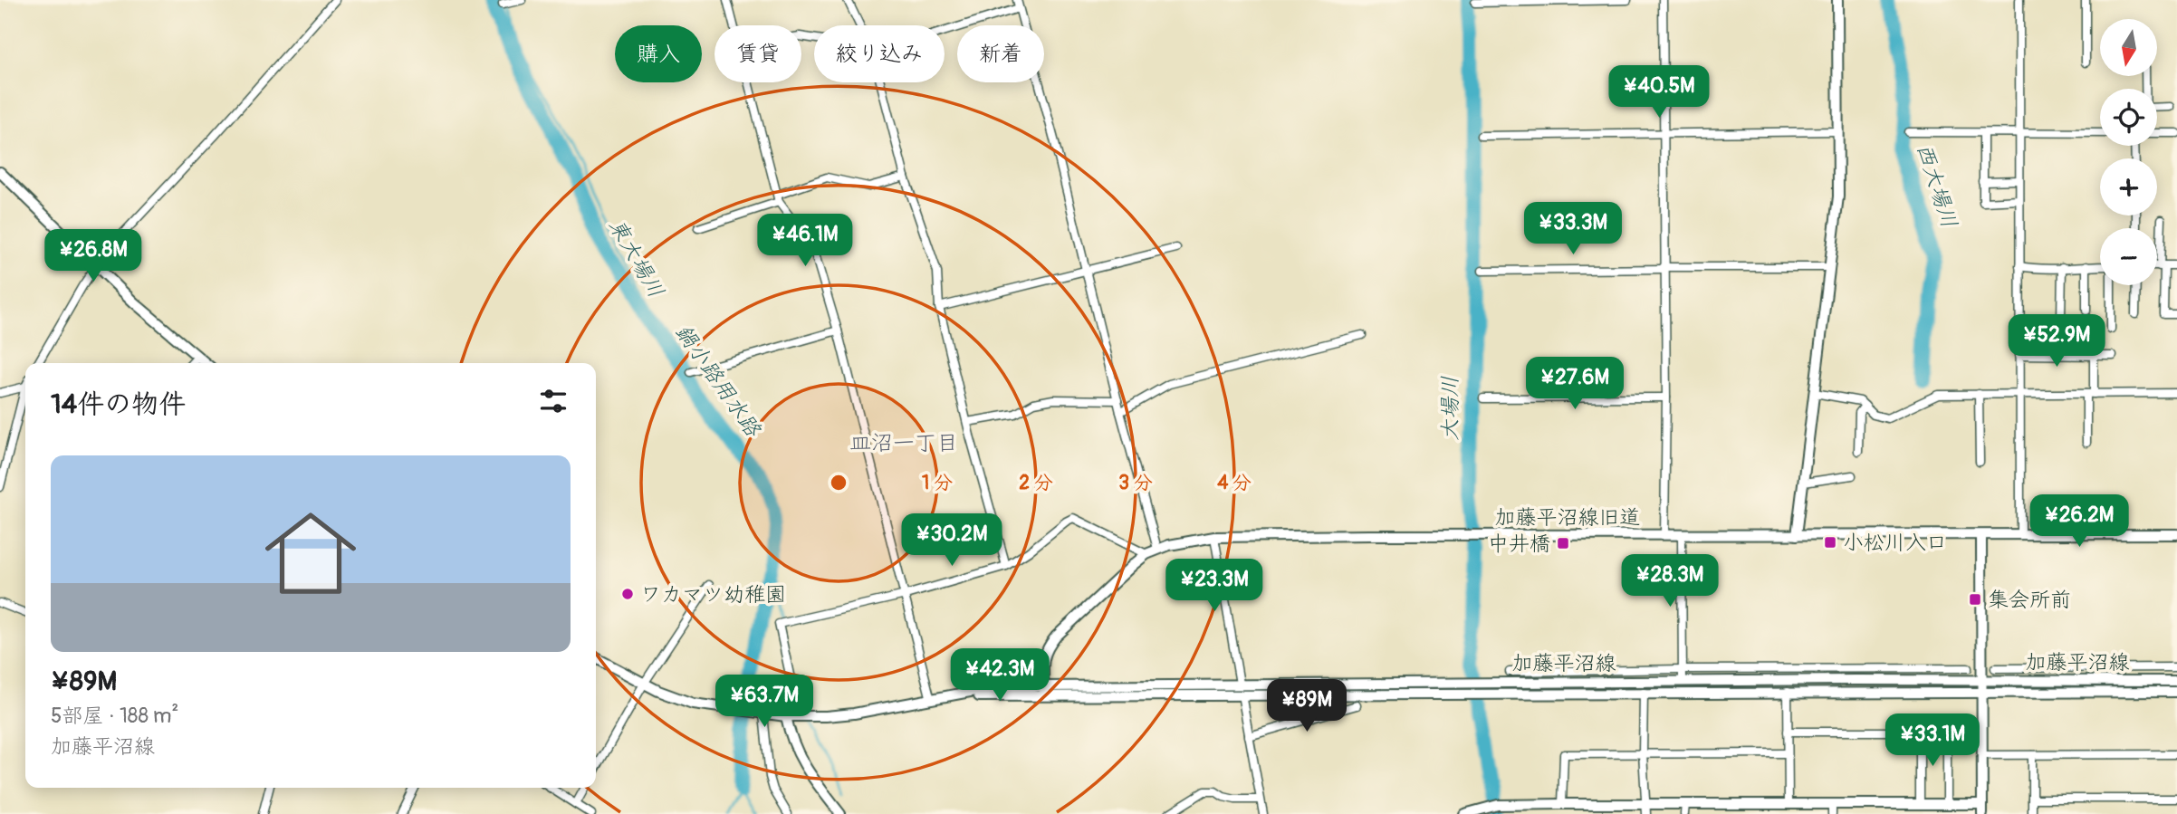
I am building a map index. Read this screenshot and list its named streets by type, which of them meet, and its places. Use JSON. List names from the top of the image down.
{
  "streets": {
    "main road": ["加藤平沼線旧道", "加藤平沼線"]
  },
  "districts": ["皿沼一丁目"],
  "water": [
    "西大場川",
    "東大場川",
    "鍋小路用水路",
    "大場川"
  ],
  "places": {
    "transit": ["小松川入口", "中井橋", "集会所前"],
    "other": ["ワカマツ幼稚園"]
  },
  "north": "bottom",
  "page": {
    "map_buttons": ["+", "−"],
    "chip": [
      "購入",
      "賃貸",
      "絞り込み",
      "新着"
    ],
    "price": [
      "¥40.5M",
      "¥33.3M",
      "¥46.1M",
      "¥26.8M",
      "¥52.9M",
      "¥27.6M",
      "¥26.2M",
      "¥30.2M",
      "¥28.3M",
      "¥23.3M",
      "¥42.3M",
      "¥63.7M",
      "¥89M",
      "¥33.1M"
    ],
    "heading": "14件の物件",
    "list": [
      {
        "name": "¥89M",
        "note": "5部屋 · 188 m² · 加藤平沼線"
      }
    ]
  },
  "rings": [
    "1 分",
    "2 分",
    "3 分",
    "4 分"
  ]
}
